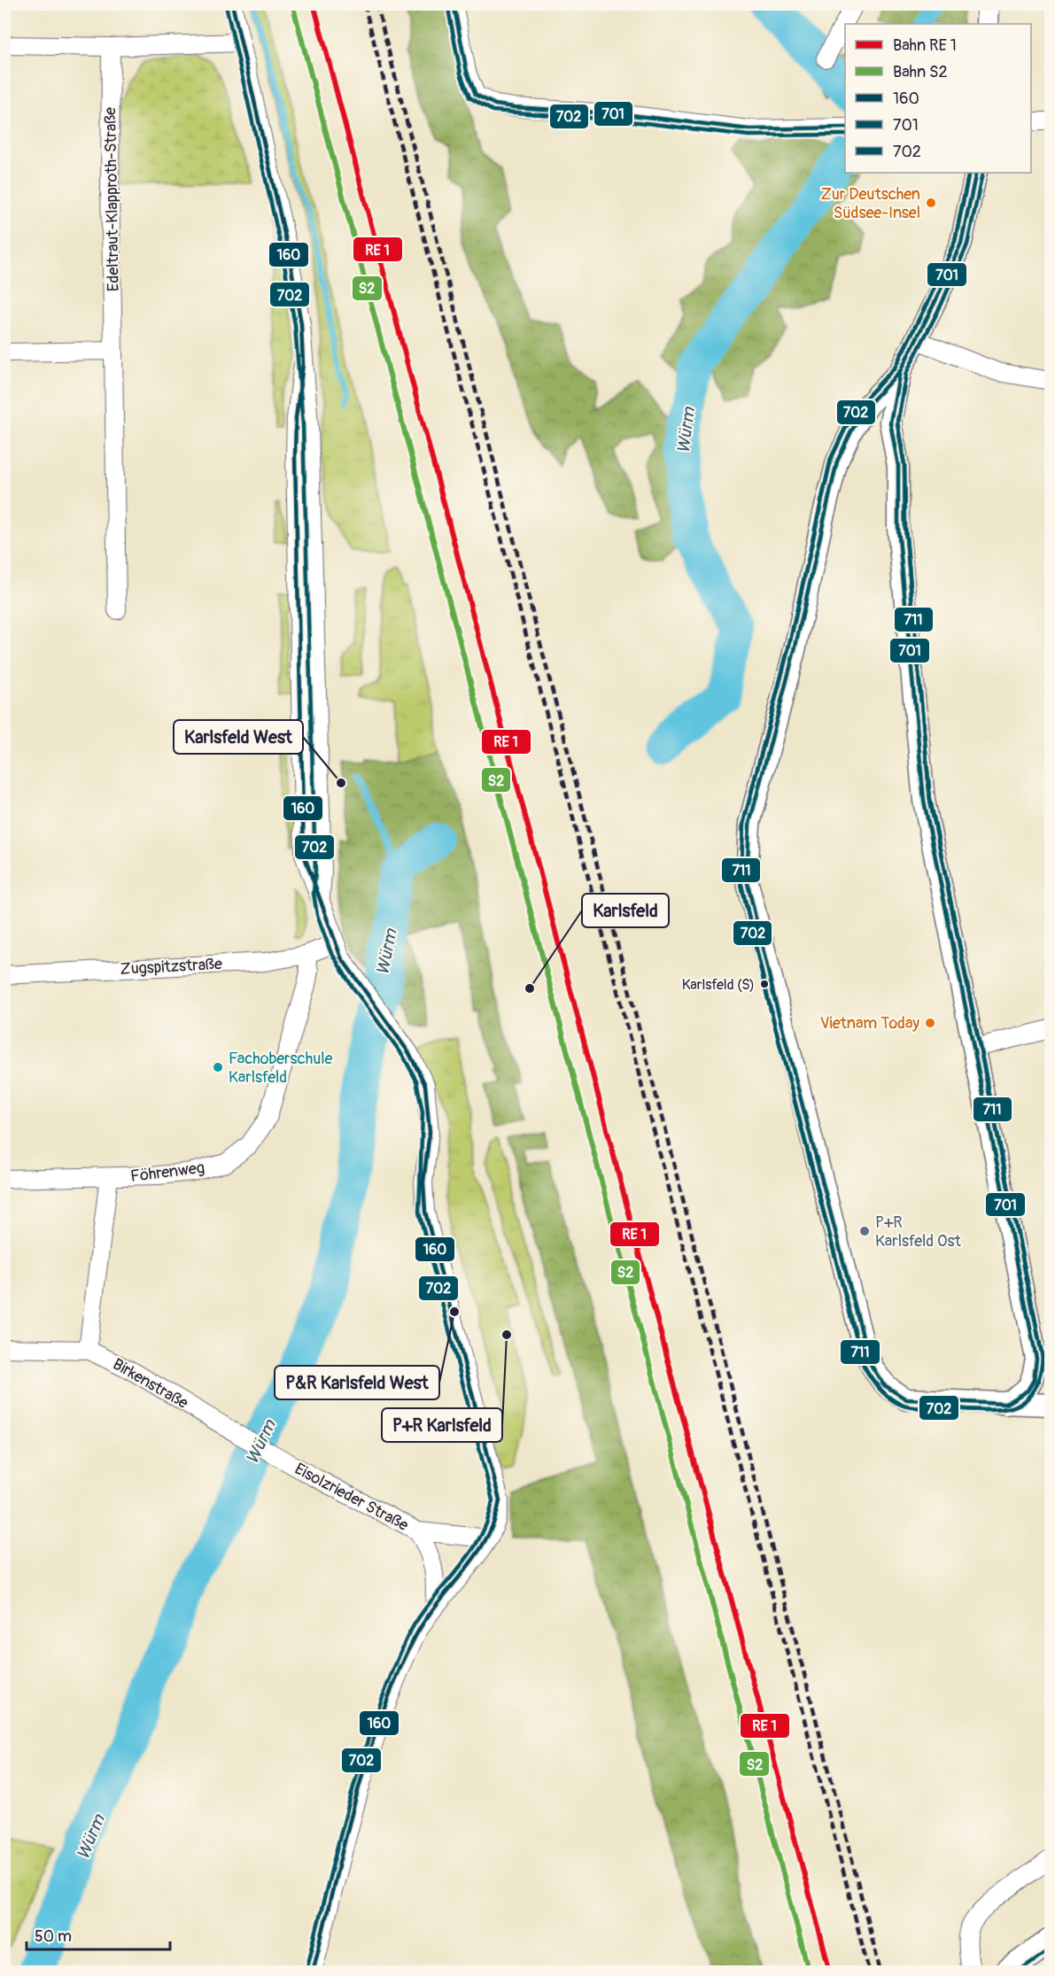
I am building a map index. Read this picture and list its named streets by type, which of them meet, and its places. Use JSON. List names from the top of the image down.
{
  "streets": {
    "street": [
      "Edeltraut-Klapproth-Straße",
      "Zugspitzstraße",
      "Föhrenweg",
      "Birkenstraße",
      "Eisolzrieder Straße"
    ]
  },
  "crossings": [
    ["Zugspitzstraße", "Föhrenweg"],
    ["Birkenstraße", "Eisolzrieder Straße"]
  ],
  "water": ["Würm"],
  "places": [
    "Zur Deutschen Südsee-Insel",
    "Karlsfeld West",
    "Karlsfeld (S)",
    "Karlsfeld",
    "Vietnam Today",
    "Fachoberschule Karlsfeld",
    "P+R Karlsfeld Ost",
    "P&R Karlsfeld West",
    "P+R Karlsfeld"
  ],
  "lines": [
    "rail line S2",
    "transit line 160",
    "transit line 701",
    "transit line 702",
    "transit line 711"
  ],
  "legend": [
    "Bahn RE 1",
    "Bahn S2",
    "160",
    "701",
    "702"
  ],
  "scale_bar": "50 m"
}
